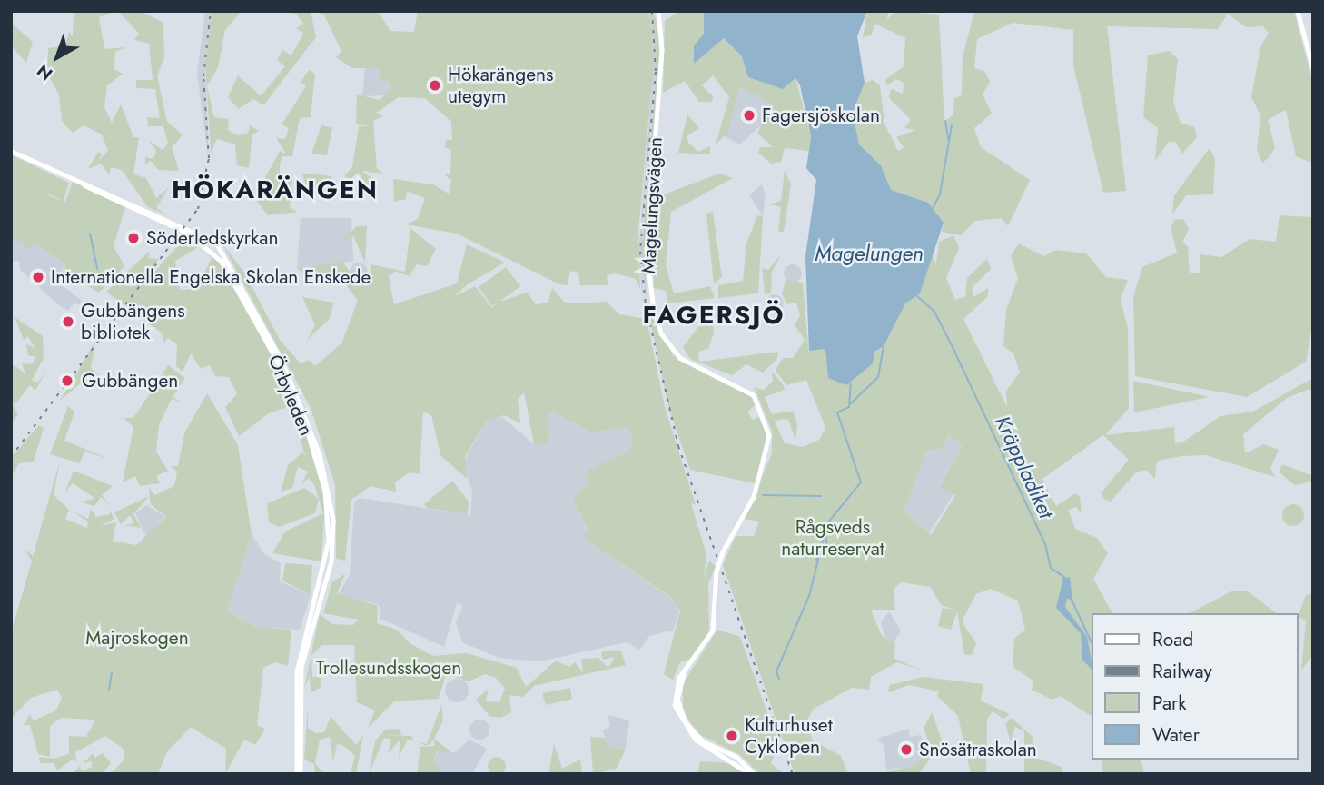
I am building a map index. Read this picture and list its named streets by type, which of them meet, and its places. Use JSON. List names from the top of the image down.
{
  "streets": {
    "main road": ["Magelungsvägen", "Örbyleden"]
  },
  "districts": ["HÖKARÄNGEN", "FAGERSJÖ"],
  "water": ["Magelungen", "Kräppladiket"],
  "parks": ["Rågsveds naturreservat", "Majroskogen", "Trollesundsskogen"],
  "places": [
    "Hökarängens utegym",
    "Fagersjöskolan",
    "Söderledskyrkan",
    "Internationella Engelska Skolan Enskede",
    "Gubbängens bibliotek",
    "Gubbängen",
    "Kulturhuset Cyklopen",
    "Snösätraskolan"
  ],
  "legend": [
    "Road",
    "Railway",
    "Park",
    "Water"
  ],
  "north": "bottom left"
}
